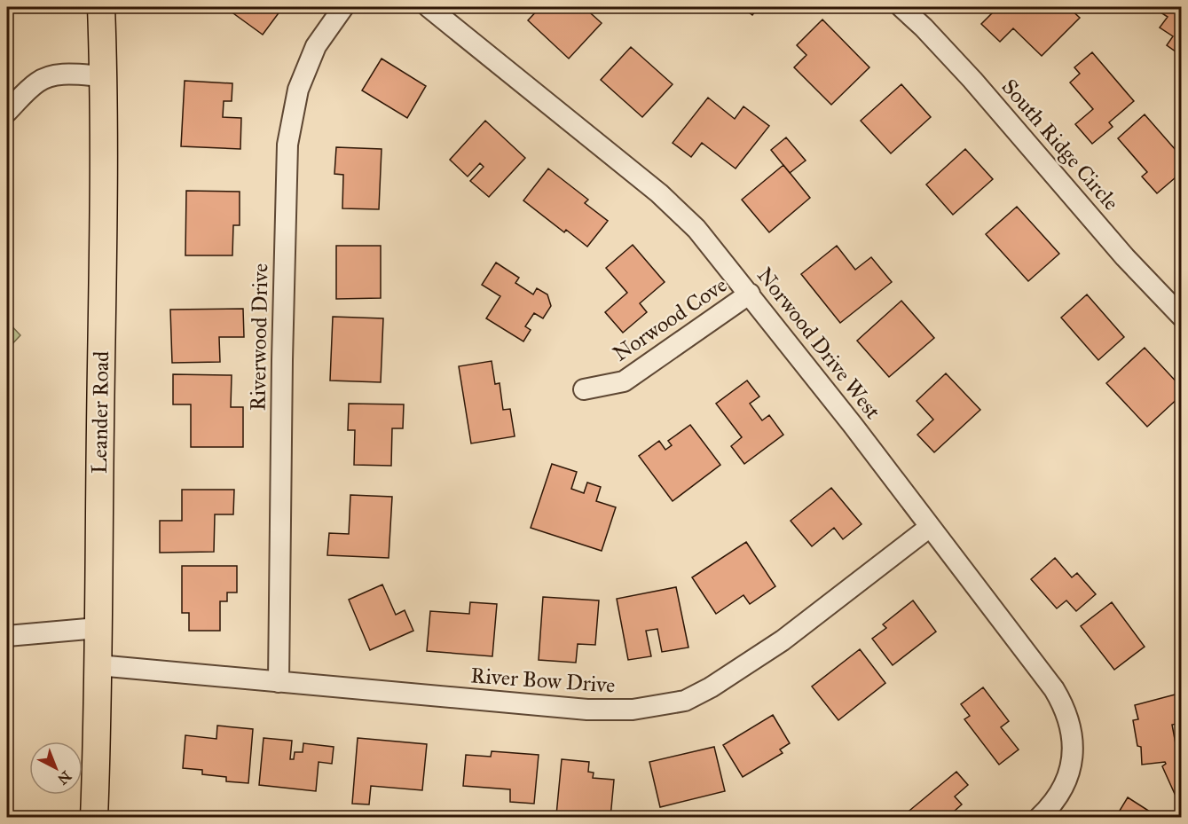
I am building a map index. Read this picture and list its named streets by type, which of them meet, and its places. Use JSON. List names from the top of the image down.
{
  "streets": {
    "main road": ["Leander Road"],
    "street": [
      "South Ridge Circle",
      "Norwood Cove",
      "Riverwood Drive",
      "Norwood Drive West",
      "River Bow Drive"
    ]
  },
  "crossings": [
    ["Norwood Cove", "Norwood Drive West"],
    ["Riverwood Drive", "River Bow Drive"],
    ["Norwood Drive West", "River Bow Drive"],
    ["Leander Road", "River Bow Drive"]
  ],
  "north": "bottom right"
}
